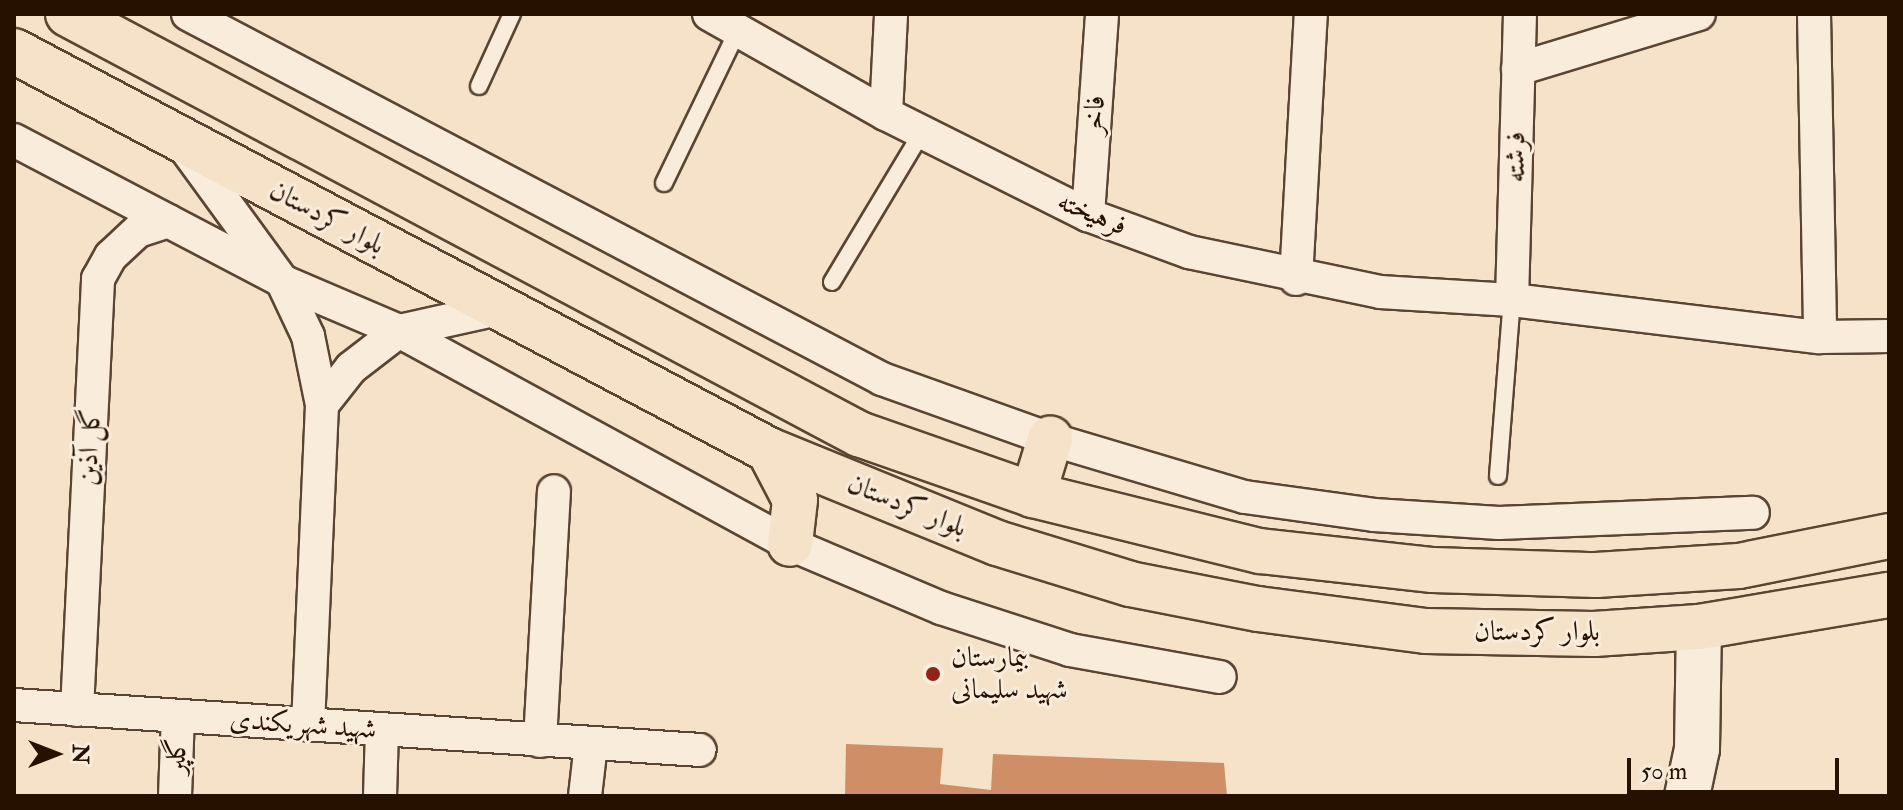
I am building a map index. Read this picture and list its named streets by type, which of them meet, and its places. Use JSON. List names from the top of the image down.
{
  "streets": {
    "main road": ["بلوار کردستان"],
    "street": [
      "فاخر",
      "فرشته",
      "فرهیخته",
      "گل آذین",
      "شهید شهریکندی",
      "گلپر"
    ]
  },
  "crossings": [
    ["فاخر", "فرهیخته"],
    ["فرشته", "فرهیخته"],
    ["گل آذین", "شهید شهریکندی"],
    ["شهید شهریکندی", "گلپر"]
  ],
  "places": ["بیمارستان شهید سلیمانی"],
  "scale_bar": "50 m",
  "north": "right"
}
